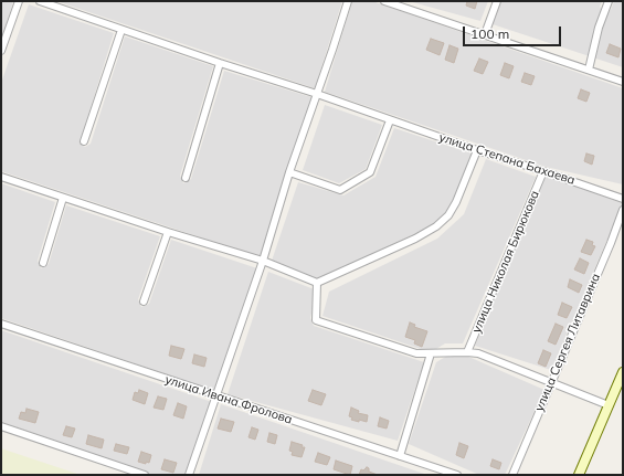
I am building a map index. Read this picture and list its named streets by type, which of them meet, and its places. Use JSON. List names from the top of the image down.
{
  "streets": {
    "street": [
      "улица Степана Бахаева",
      "улица Николая Бирюкова",
      "улица Сергея Литаврина",
      "улица Ивана Фролова"
    ]
  },
  "crossings": [
    ["улица Степана Бахаева", "улица Николая Бирюкова"]
  ],
  "scale_bar": "100 m"
}
